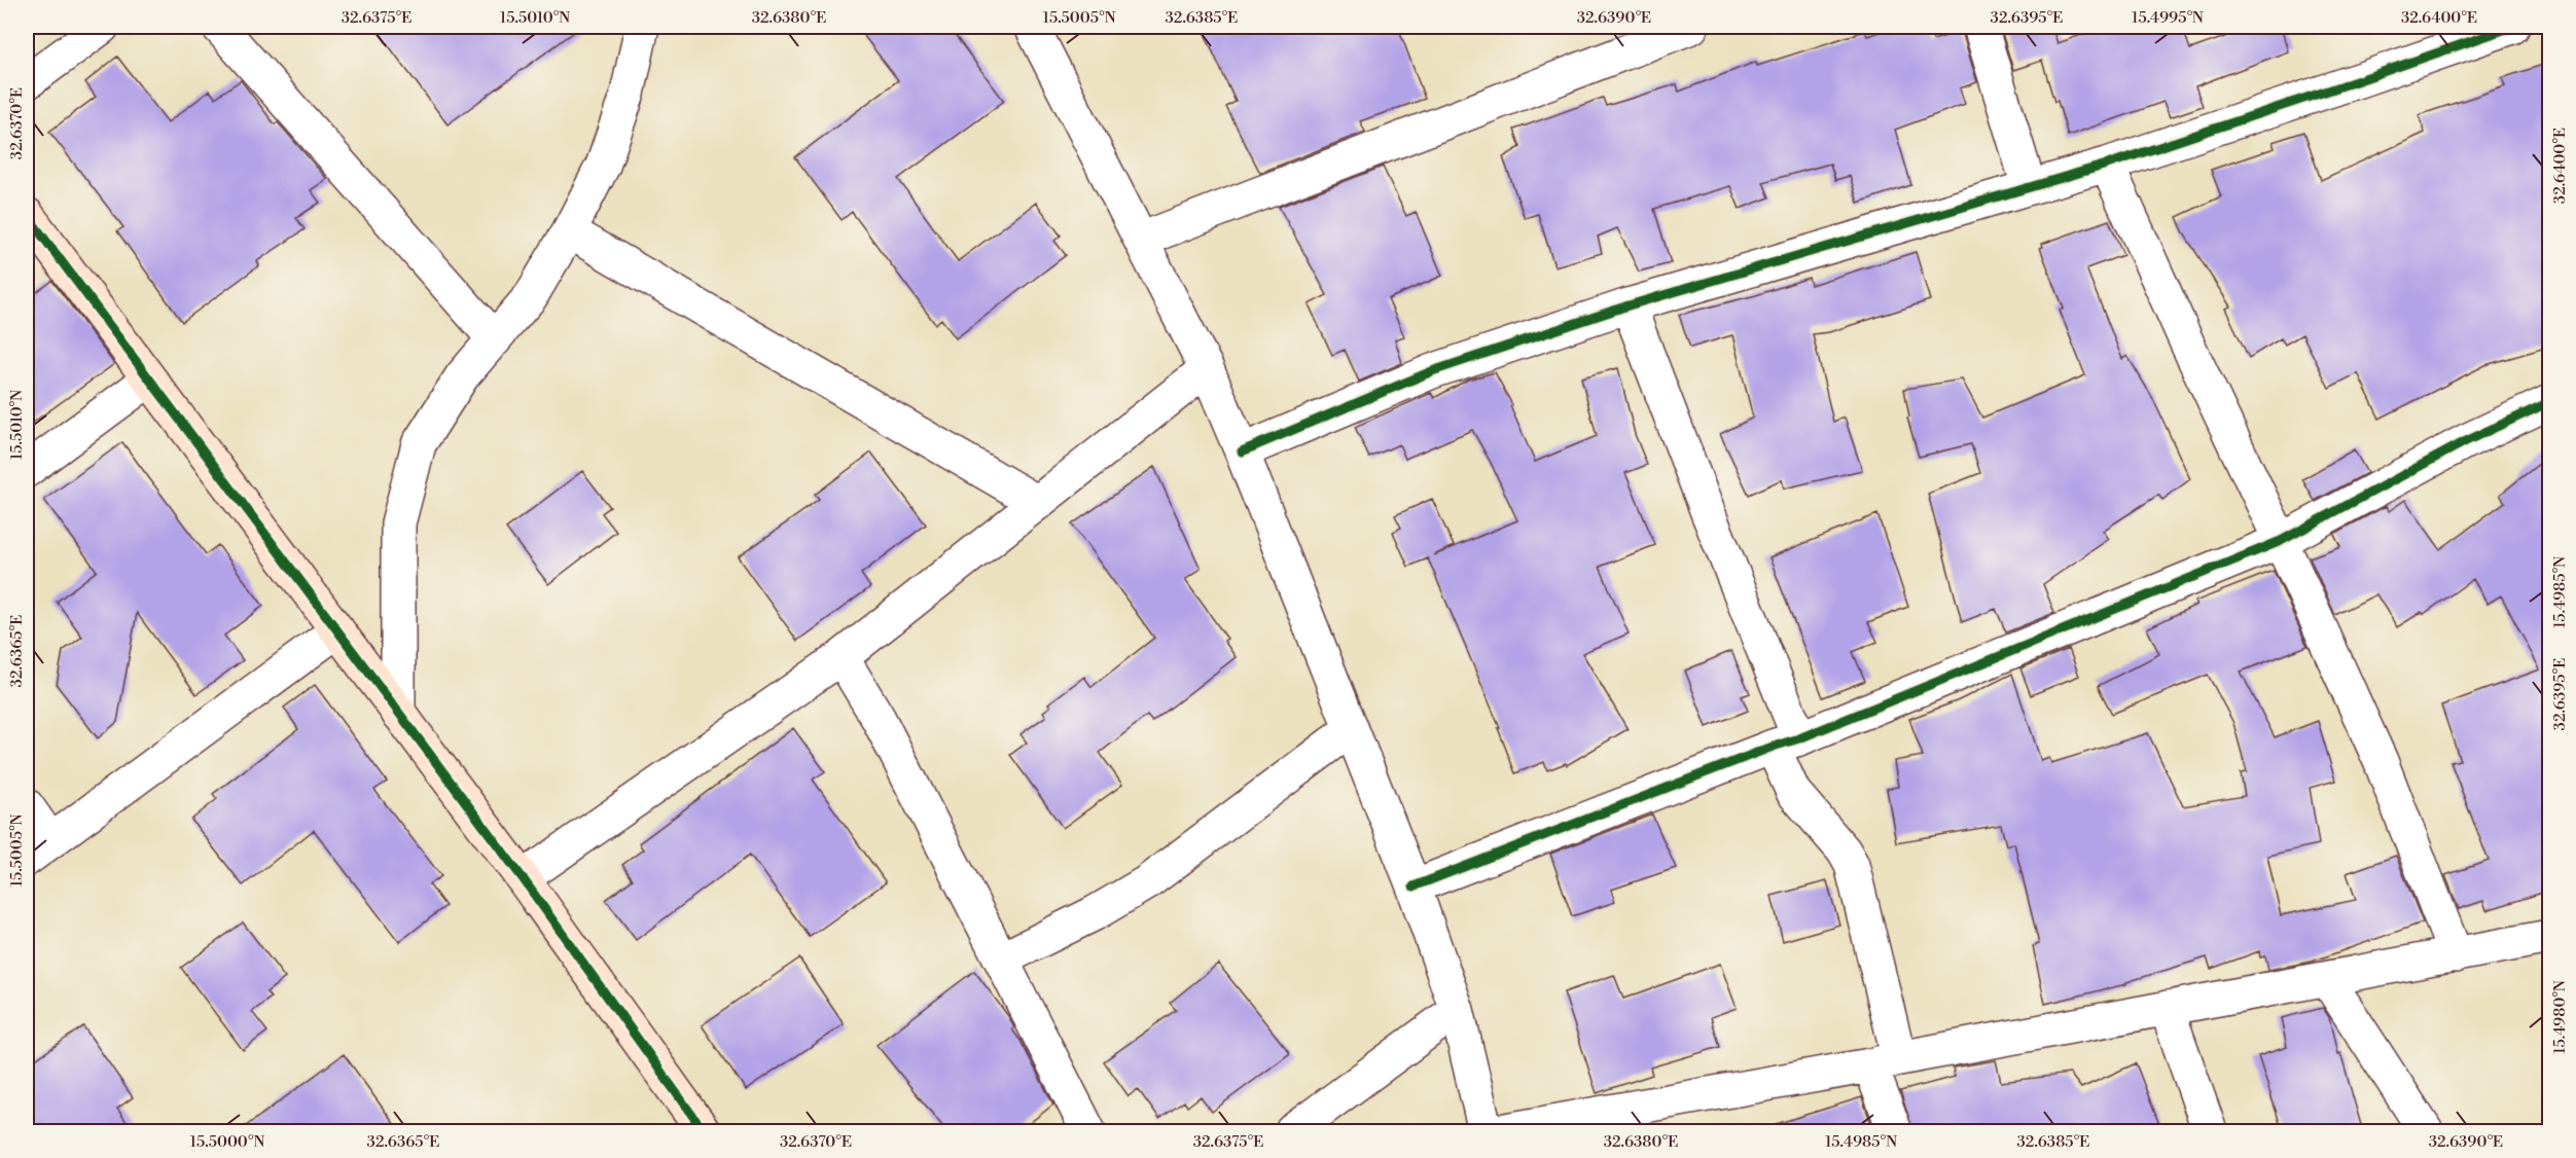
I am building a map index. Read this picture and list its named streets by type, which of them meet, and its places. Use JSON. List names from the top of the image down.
{
  "coordinates": [
    "32.6375°E",
    "15.5010°N",
    "32.6380°E",
    "15.5005°N",
    "32.6385°E",
    "32.6390°E",
    "32.6395°E",
    "15.4995°N",
    "32.6400°E",
    "32.6370°E",
    "15.4985°N",
    "32.6365°E",
    "15.4980°N",
    "15.5000°N"
  ]
}
